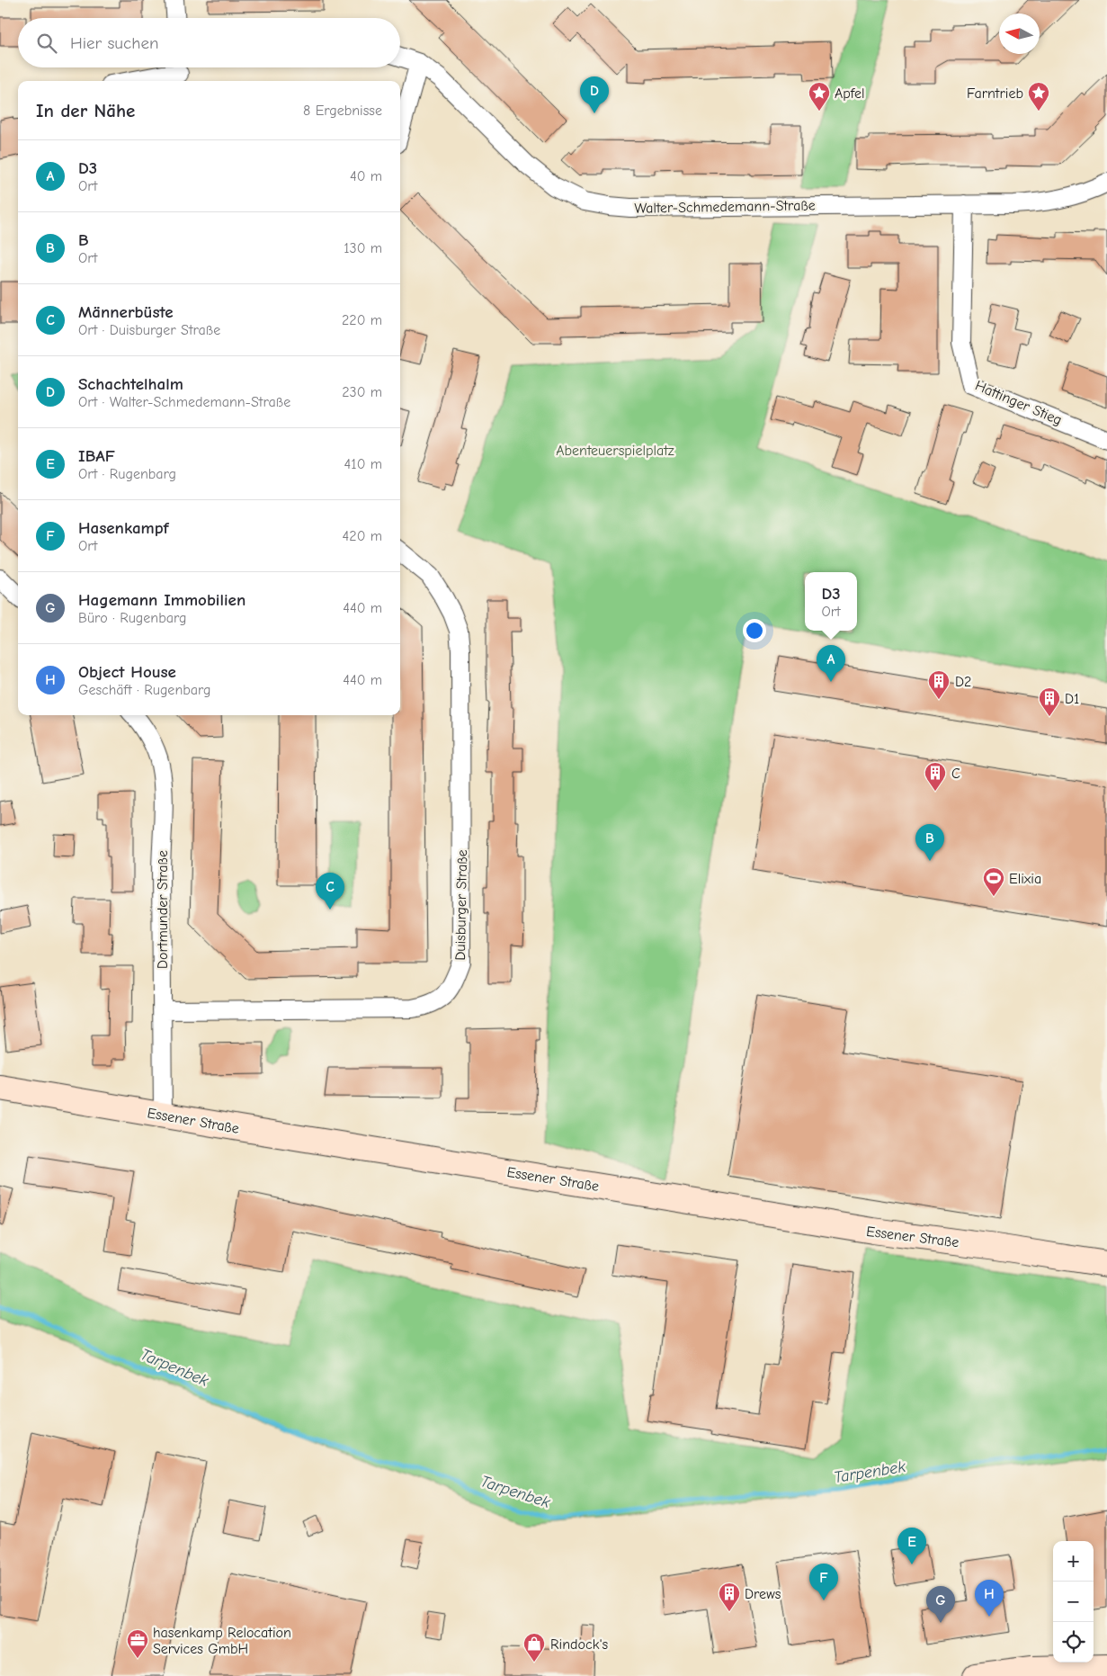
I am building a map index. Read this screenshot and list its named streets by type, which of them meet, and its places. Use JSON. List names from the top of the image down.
{
  "streets": {
    "street": [
      "Walter-Schmedemann-Straße",
      "Hattinger Stieg",
      "Duisburger Straße",
      "Dortmunder Straße",
      "Essener Straße"
    ]
  },
  "crossings": [
    ["Walter-Schmedemann-Straße", "Hattinger Stieg"],
    ["Duisburger Straße", "Dortmunder Straße"],
    ["Dortmunder Straße", "Essener Straße"]
  ],
  "water": ["Tarpenbek"],
  "parks": ["Abenteuerspielplatz"],
  "places": {
    "place": ["Apfel", "Farntrieb"],
    "building": [
      "D2",
      "D1",
      "C",
      "Drews"
    ],
    "sports": ["Elixia"],
    "office": ["hasenkamp Relocation Services GmbH"],
    "shop": ["Rindock's"]
  },
  "north": "left",
  "page": {
    "search": "Hier suchen",
    "pins": [
      "D",
      "A",
      "B",
      "C",
      "E",
      "F",
      "H",
      "G"
    ],
    "heading": ["In der Nähe", "8 Ergebnisse"],
    "list": [
      {
        "mark": "A",
        "name": "D3",
        "note": "Ort",
        "value": "40 m"
      },
      {
        "mark": "B",
        "name": "B",
        "note": "Ort",
        "value": "130 m"
      },
      {
        "mark": "C",
        "name": "Männerbüste",
        "note": "Ort · Duisburger Straße",
        "value": "220 m"
      },
      {
        "mark": "D",
        "name": "Schachtelhalm",
        "note": "Ort · Walter-Schmedemann-Straße",
        "value": "230 m"
      },
      {
        "mark": "E",
        "name": "IBAF",
        "note": "Ort · Rugenbarg",
        "value": "410 m"
      },
      {
        "mark": "F",
        "name": "Hasenkampf",
        "note": "Ort",
        "value": "420 m"
      },
      {
        "mark": "G",
        "name": "Hagemann Immobilien",
        "note": "Büro · Rugenbarg",
        "value": "440 m"
      },
      {
        "mark": "H",
        "name": "Object House",
        "note": "Geschäft · Rugenbarg",
        "value": "440 m"
      }
    ],
    "popup": ["D3", "Ort"],
    "map_buttons": ["+", "−"]
  }
}
